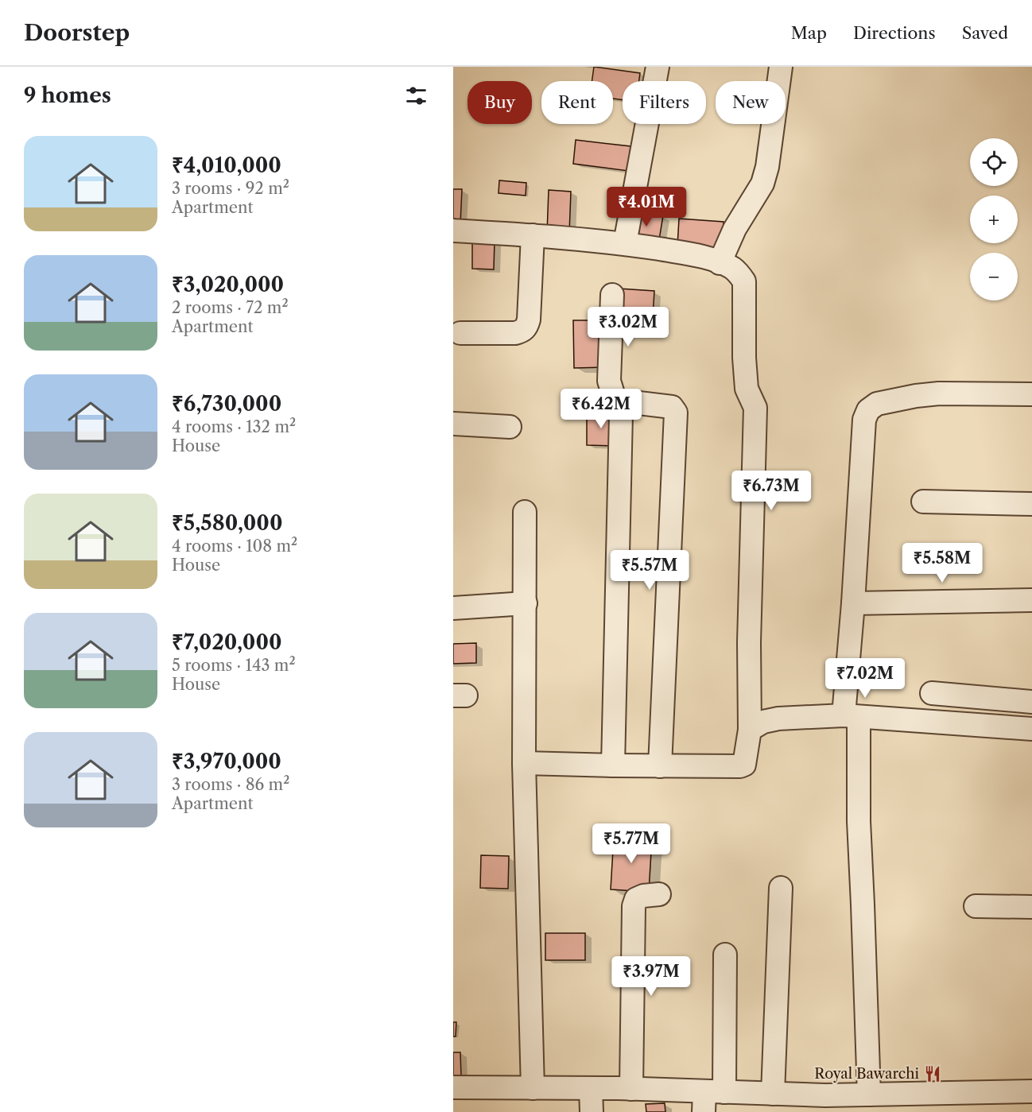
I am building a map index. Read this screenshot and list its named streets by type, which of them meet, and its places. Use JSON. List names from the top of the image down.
{
  "places": {
    "restaurant": ["Royal Bawarchi"]
  },
  "page": {
    "header": "Doorstep",
    "nav": ["Map", "Directions", "Saved"],
    "heading": "9 homes",
    "chip": [
      "Buy",
      "Rent",
      "Filters",
      "New"
    ],
    "list": [
      {
        "name": "₹4,010,000",
        "note": "3 rooms · 92 m² · Apartment"
      },
      {
        "name": "₹3,020,000",
        "note": "2 rooms · 72 m² · Apartment"
      },
      {
        "name": "₹6,730,000",
        "note": "4 rooms · 132 m² · House"
      },
      {
        "name": "₹5,580,000",
        "note": "4 rooms · 108 m² · House"
      },
      {
        "name": "₹7,020,000",
        "note": "5 rooms · 143 m² · House"
      },
      {
        "name": "₹3,970,000",
        "note": "3 rooms · 86 m² · Apartment"
      }
    ],
    "map_buttons": ["+", "−"],
    "price": [
      "₹4.01M",
      "₹3.02M",
      "₹6.42M",
      "₹6.73M",
      "₹5.58M",
      "₹5.57M",
      "₹7.02M",
      "₹5.77M",
      "₹3.97M"
    ]
  }
}
